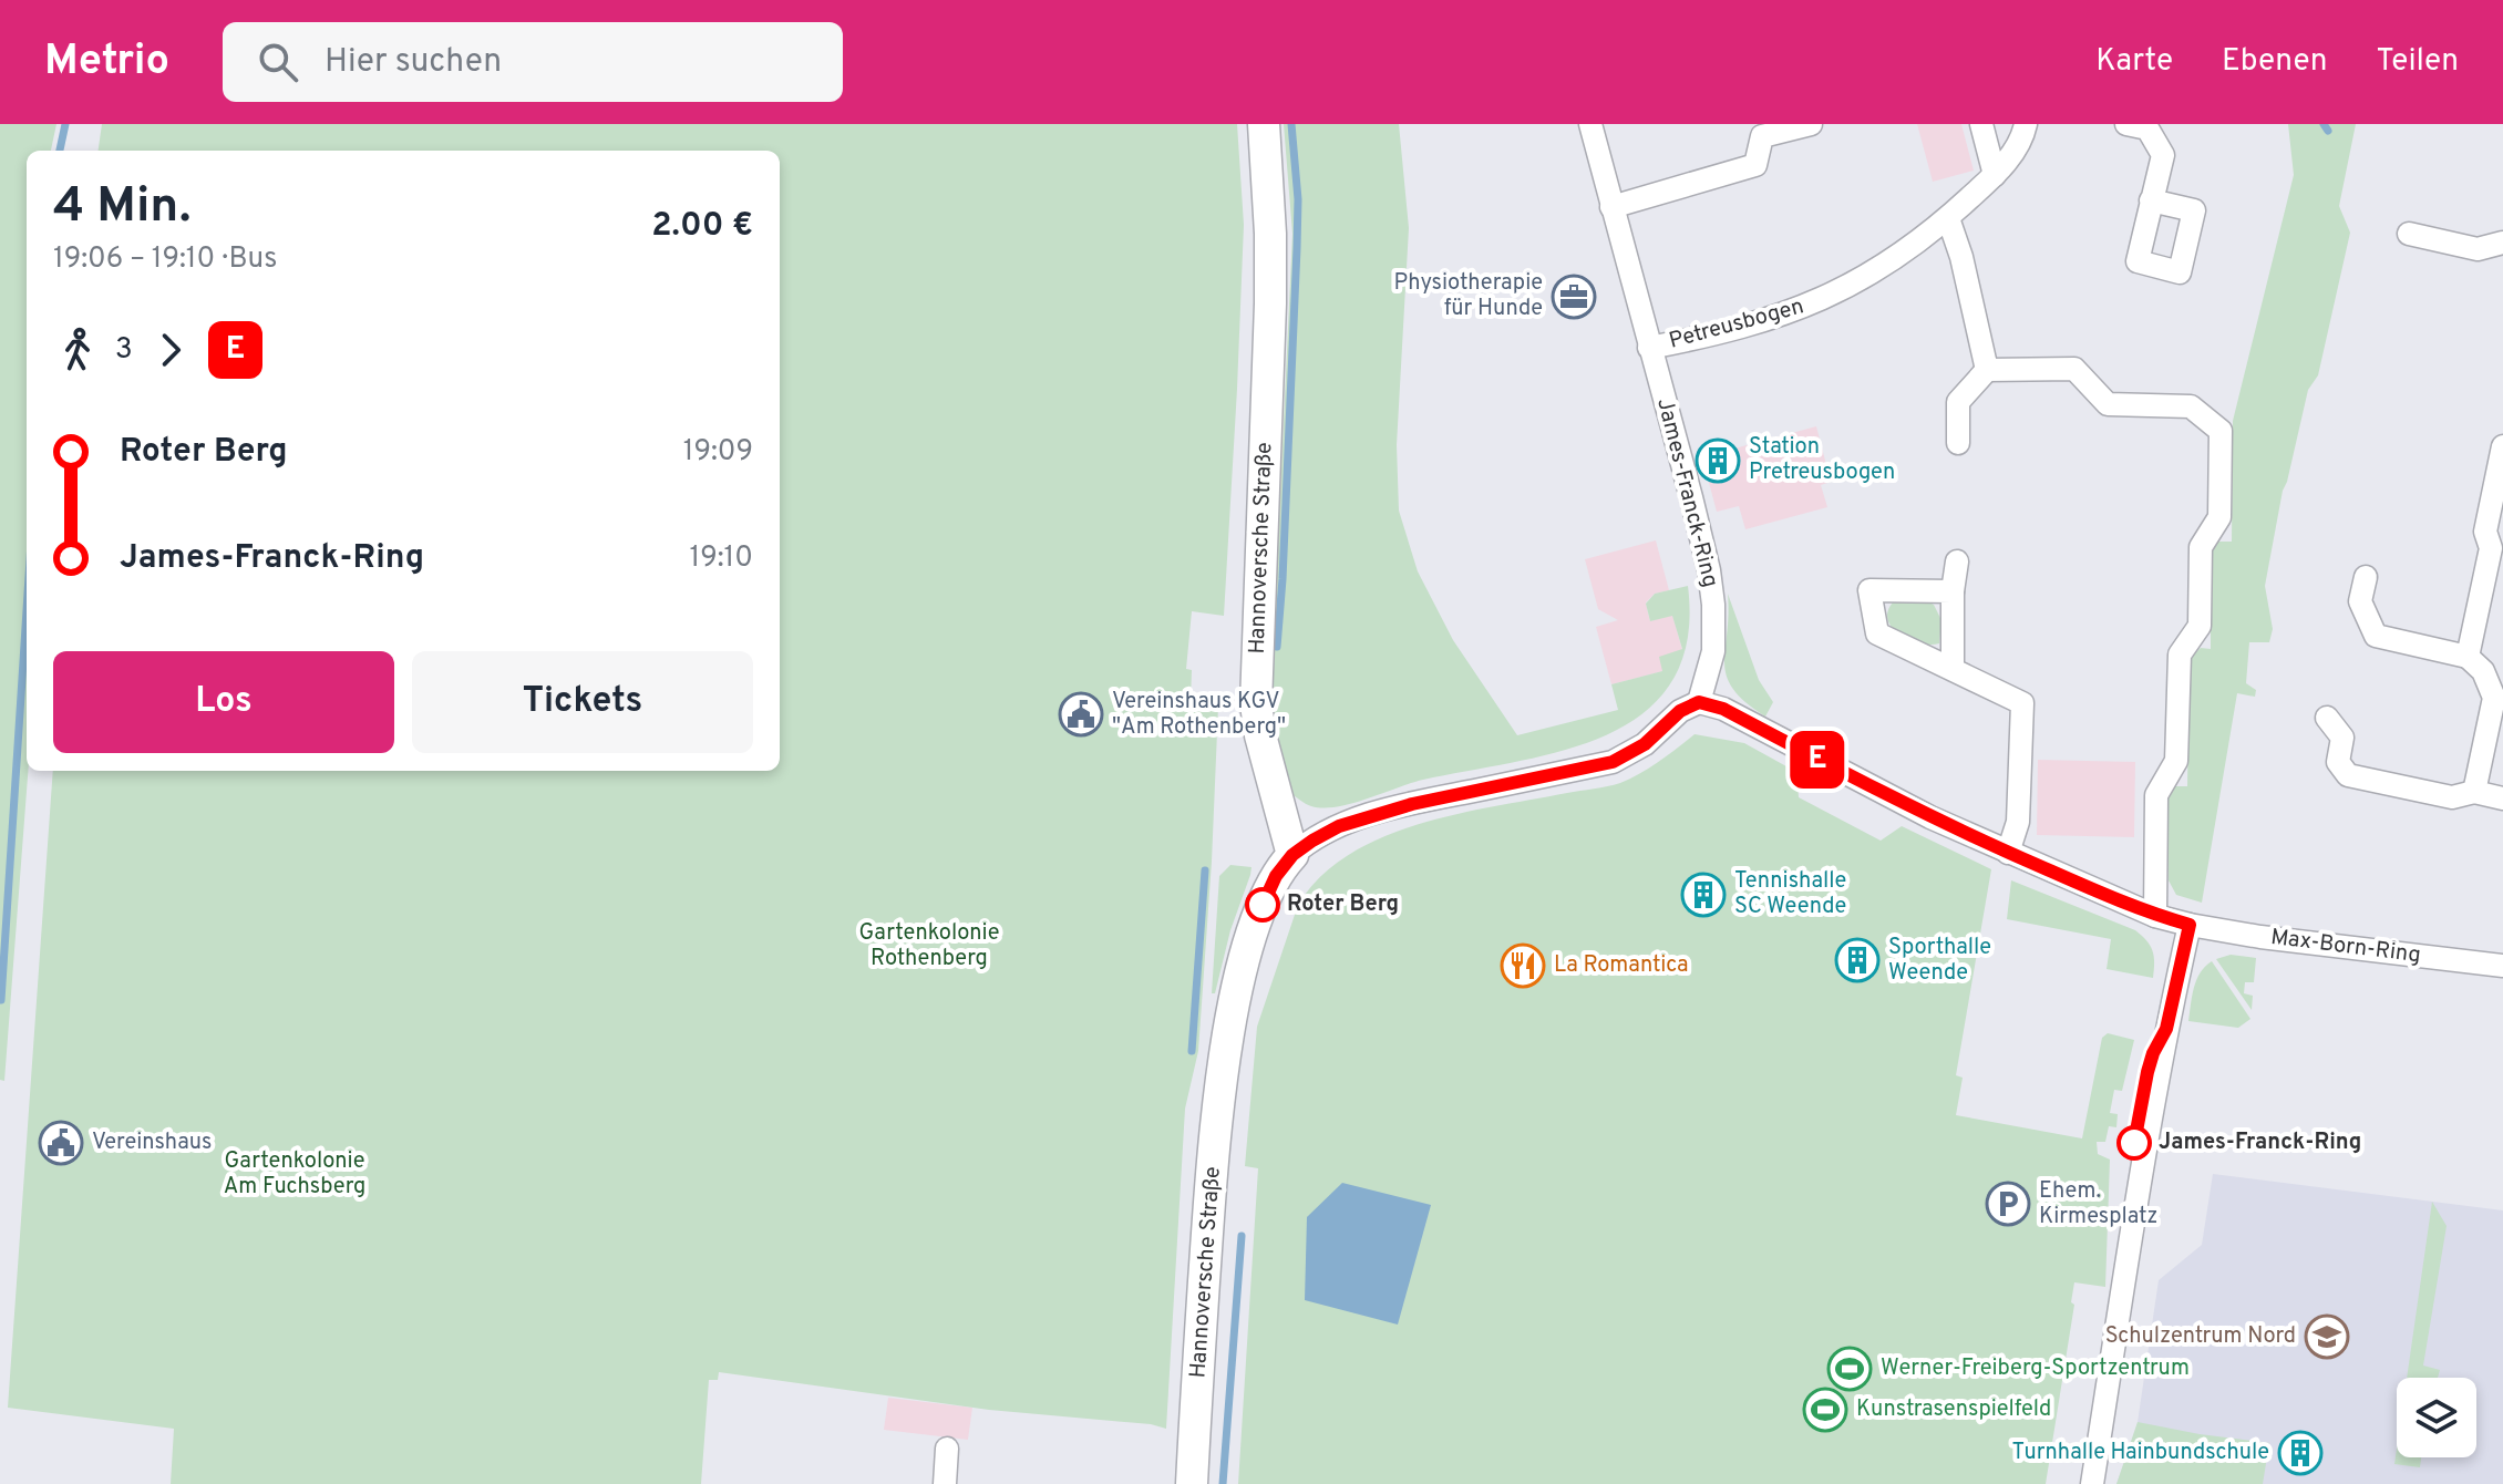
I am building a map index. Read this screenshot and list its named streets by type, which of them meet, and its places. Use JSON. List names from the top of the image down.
{
  "streets": {
    "street": [
      "Petreusbogen",
      "James-Franck-Ring",
      "Hannoversche Straße",
      "Max-Born-Ring"
    ]
  },
  "crossings": [
    ["Petreusbogen", "James-Franck-Ring"]
  ],
  "parks": ["Gartenkolonie Rothenberg", "Gartenkolonie Am Fuchsberg"],
  "places": {
    "office": ["Physiotherapie für Hunde"],
    "building": [
      "Station Pretreusbogen",
      "Tennishalle SC Weende",
      "Sporthalle Weende",
      "Turnhalle Hainbundschule"
    ],
    "public building": ["Vereinshaus KGV \"Am Rothenberg\"", "Vereinshaus"],
    "other": ["Roter Berg", "James-Franck-Ring"],
    "restaurant": ["La Romantica"],
    "parking": ["Ehem. Kirmesplatz"],
    "school or university": ["Schulzentrum Nord"],
    "sports": ["Werner-Freiberg-Sportzentrum", "Kunstrasenspielfeld"]
  },
  "lines": ["bus line E"],
  "page": {
    "header": "Metrio",
    "search": "Hier suchen",
    "nav": ["Karte", "Ebenen", "Teilen"],
    "on_map": "E",
    "heading": ["4 Min.", "19:06 – 19:10 · Bus", "2.00 €"],
    "legs": ["3", "E"],
    "list": [
      {
        "name": "Roter Berg",
        "value": "19:09"
      },
      {
        "name": "James-Franck-Ring",
        "value": "19:10"
      }
    ],
    "buttons": ["Los", "Tickets"]
  }
}
